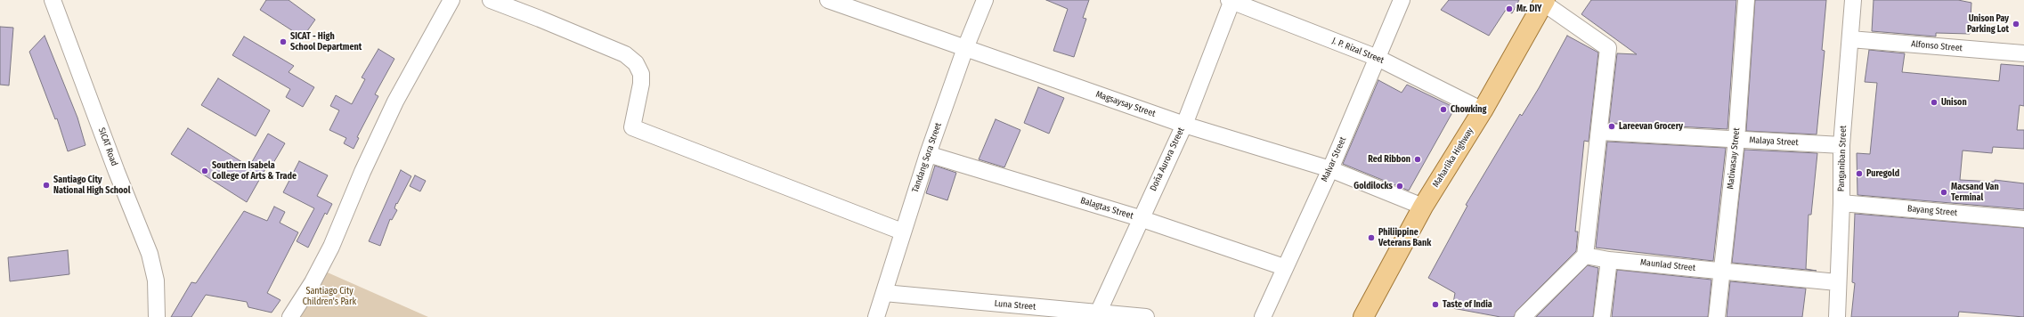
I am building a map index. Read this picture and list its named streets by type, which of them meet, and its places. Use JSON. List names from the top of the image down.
{
  "streets": {
    "main road": ["Maharlika Highway"],
    "street": [
      "Alfonso Street",
      "J. P. Rizal Street",
      "Magsaysay Street",
      "Malaya Street",
      "SICAT Road",
      "Tandang Sora Street",
      "Matiwasay Street",
      "Panganiban Street",
      "Doña Aurora Street",
      "Malvar Street",
      "Balagtas Street",
      "Bayang Street",
      "Maunlad Street",
      "Luna Street"
    ]
  },
  "crossings": [
    ["Alfonso Street", "Panganiban Street"],
    ["J. P. Rizal Street", "Maharlika Highway"],
    ["J. P. Rizal Street", "Doña Aurora Street"],
    ["J. P. Rizal Street", "Malvar Street"],
    ["Magsaysay Street", "Tandang Sora Street"],
    ["Magsaysay Street", "Maharlika Highway"],
    ["Magsaysay Street", "Doña Aurora Street"],
    ["Magsaysay Street", "Malvar Street"],
    ["Malaya Street", "Matiwasay Street"],
    ["Malaya Street", "Panganiban Street"],
    ["Tandang Sora Street", "Balagtas Street"],
    ["Tandang Sora Street", "Luna Street"],
    ["Matiwasay Street", "Maunlad Street"],
    ["Panganiban Street", "Bayang Street"],
    ["Panganiban Street", "Maunlad Street"],
    ["Doña Aurora Street", "Balagtas Street"],
    ["Doña Aurora Street", "Luna Street"],
    ["Malvar Street", "Balagtas Street"]
  ],
  "parks": ["Santiago City Children's Park"],
  "places": [
    "Mr. DIY",
    "Unison Pay Parking Lot",
    "SICAT - High School Department",
    "Unison",
    "Chowking",
    "Lareevan Grocery",
    "Red Ribbon",
    "Southern Isabela College of Arts & Trade",
    "Puregold",
    "Santiago City National High School",
    "Goldilocks",
    "Macsand Van Terminal",
    "Philiippine Veterans Bank",
    "Taste of India"
  ]
}
